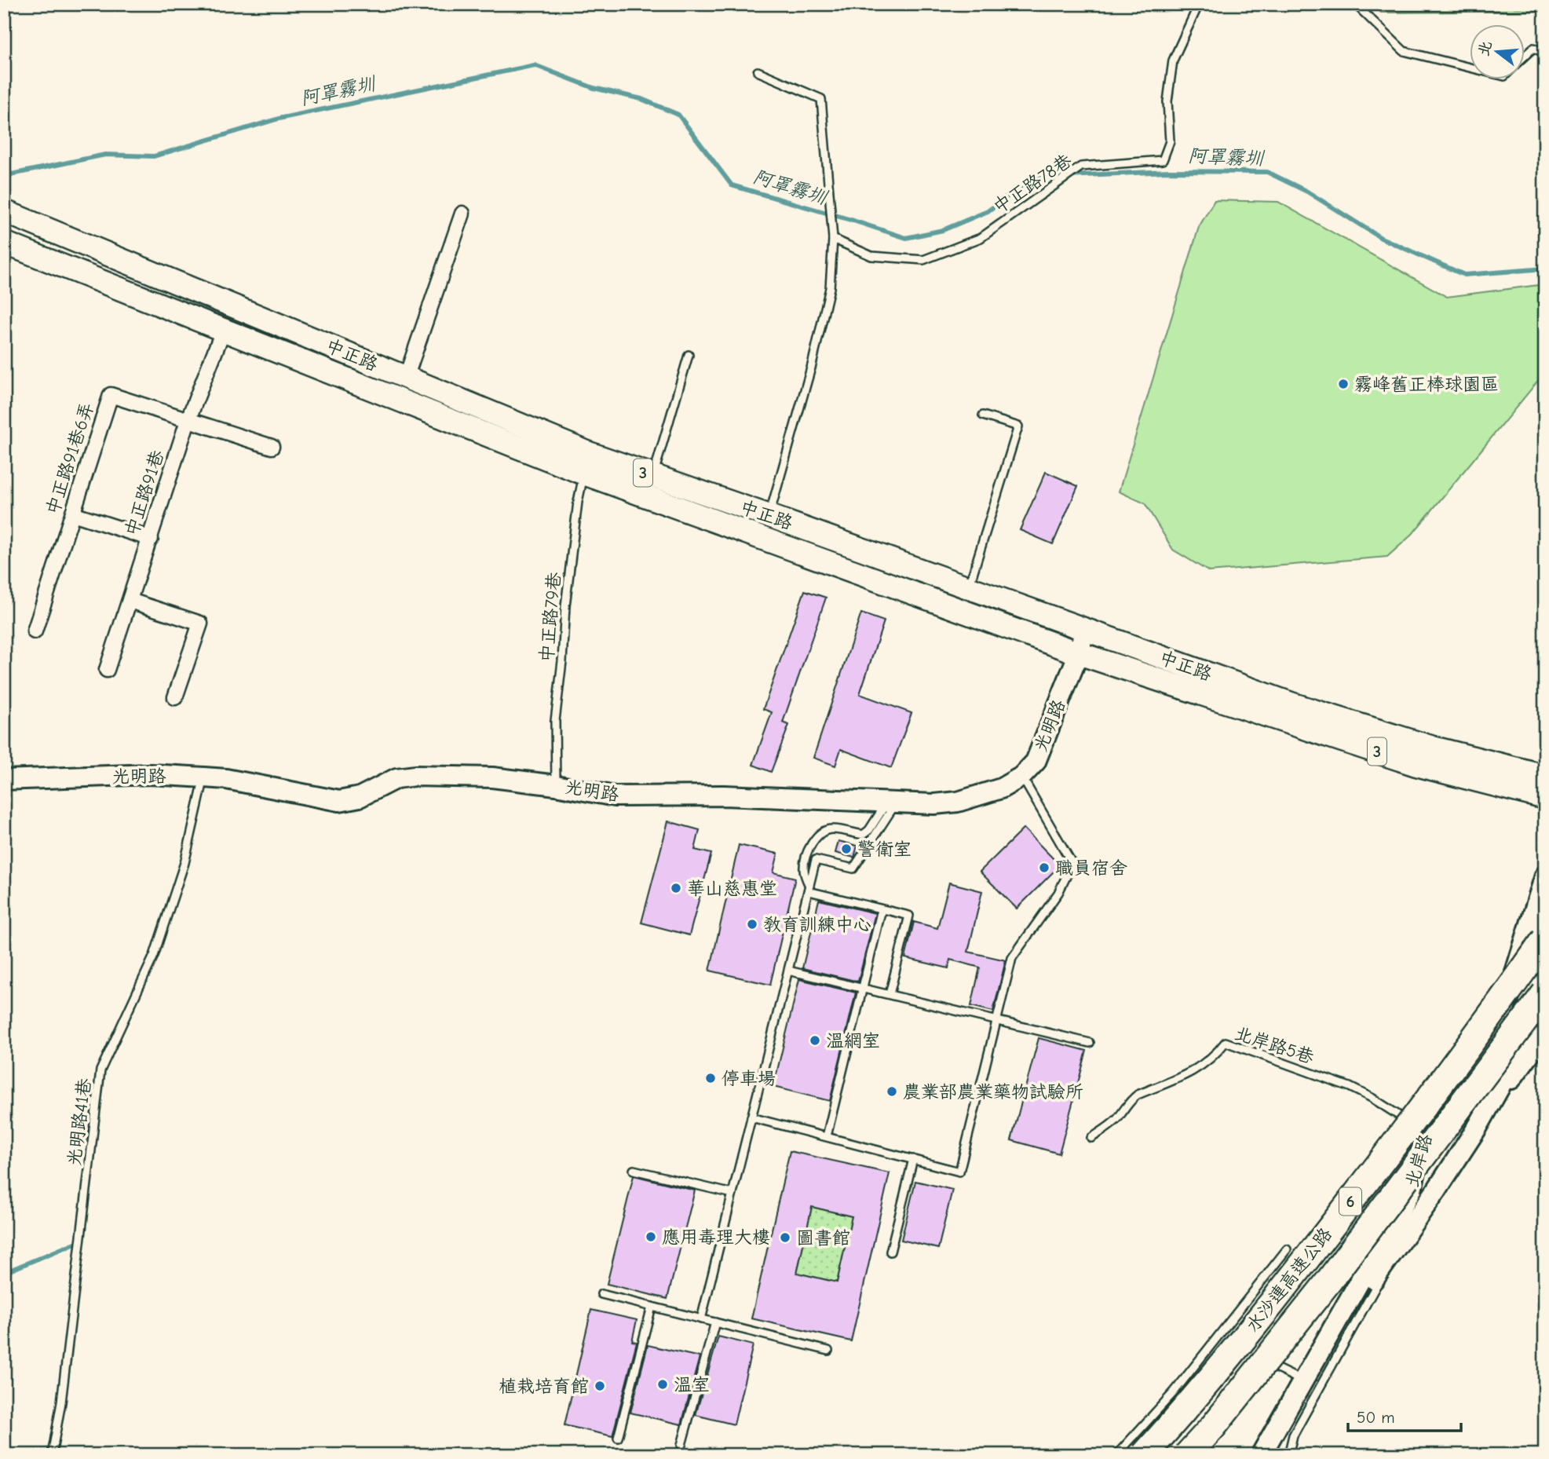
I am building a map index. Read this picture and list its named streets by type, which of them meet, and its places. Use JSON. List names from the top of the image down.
{
  "streets": {
    "highway": ["6", "水沙連高速公路"],
    "main road": ["中正路", "3"],
    "street": [
      "中正路91巷6弄",
      "中正路91巷",
      "光明路",
      "北岸路"
    ],
    "lane": [
      "中正路78巷",
      "中正路79巷",
      "北岸路5巷",
      "光明路41巷"
    ]
  },
  "crossings": [
    ["中正路", "中正路91巷"],
    ["中正路", "中正路79巷"],
    ["中正路", "光明路"],
    ["中正路91巷6弄", "中正路91巷"],
    ["中正路79巷", "光明路"],
    ["光明路", "光明路41巷"],
    ["北岸路5巷", "北岸路"]
  ],
  "water": ["阿罩霧圳"],
  "places": [
    "霧峰舊正棒球園區",
    "警衛室",
    "職員宿舍",
    "華山慈惠堂",
    "教育訓練中心",
    "溫網室",
    "停車場",
    "農業部農業藥物試驗所",
    "應用毒理大樓",
    "圖書館",
    "溫室",
    "植栽培育館"
  ],
  "scale_bar": "50 m",
  "north": "left"
}
